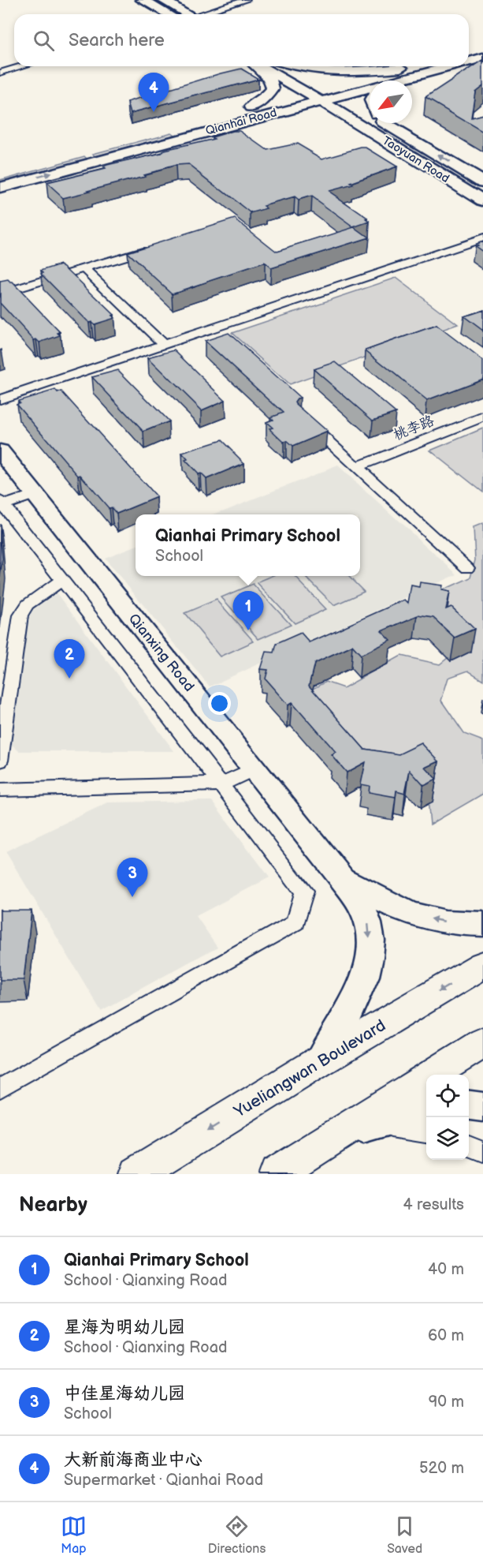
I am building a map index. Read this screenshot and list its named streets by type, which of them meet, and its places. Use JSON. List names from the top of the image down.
{
  "streets": {
    "main road": [
      "Qianhai Road",
      "Taoyuan Road",
      "Qianxing Road",
      "Yueliangwan Boulevard"
    ],
    "street": ["桃李路"]
  },
  "crossings": [
    ["Qianhai Road", "Taoyuan Road"],
    ["Qianxing Road", "Yueliangwan Boulevard"]
  ],
  "north": "bottom left",
  "page": {
    "search": "Search here",
    "pins": [
      "4",
      "1",
      "2",
      "3"
    ],
    "popup": ["Qianhai Primary School", "School"],
    "heading": ["Nearby", "4 results"],
    "list": [
      {
        "mark": "1",
        "name": "Qianhai Primary School",
        "note": "School · Qianxing Road",
        "value": "40 m"
      },
      {
        "mark": "2",
        "name": "星海为明幼儿园",
        "note": "School · Qianxing Road",
        "value": "60 m"
      },
      {
        "mark": "3",
        "name": "中佳星海幼儿园",
        "note": "School",
        "value": "90 m"
      },
      {
        "mark": "4",
        "name": "大新前海商业中心",
        "note": "Supermarket · Qianhai Road",
        "value": "520 m"
      }
    ],
    "nav": ["Map", "Directions", "Saved"]
  }
}
